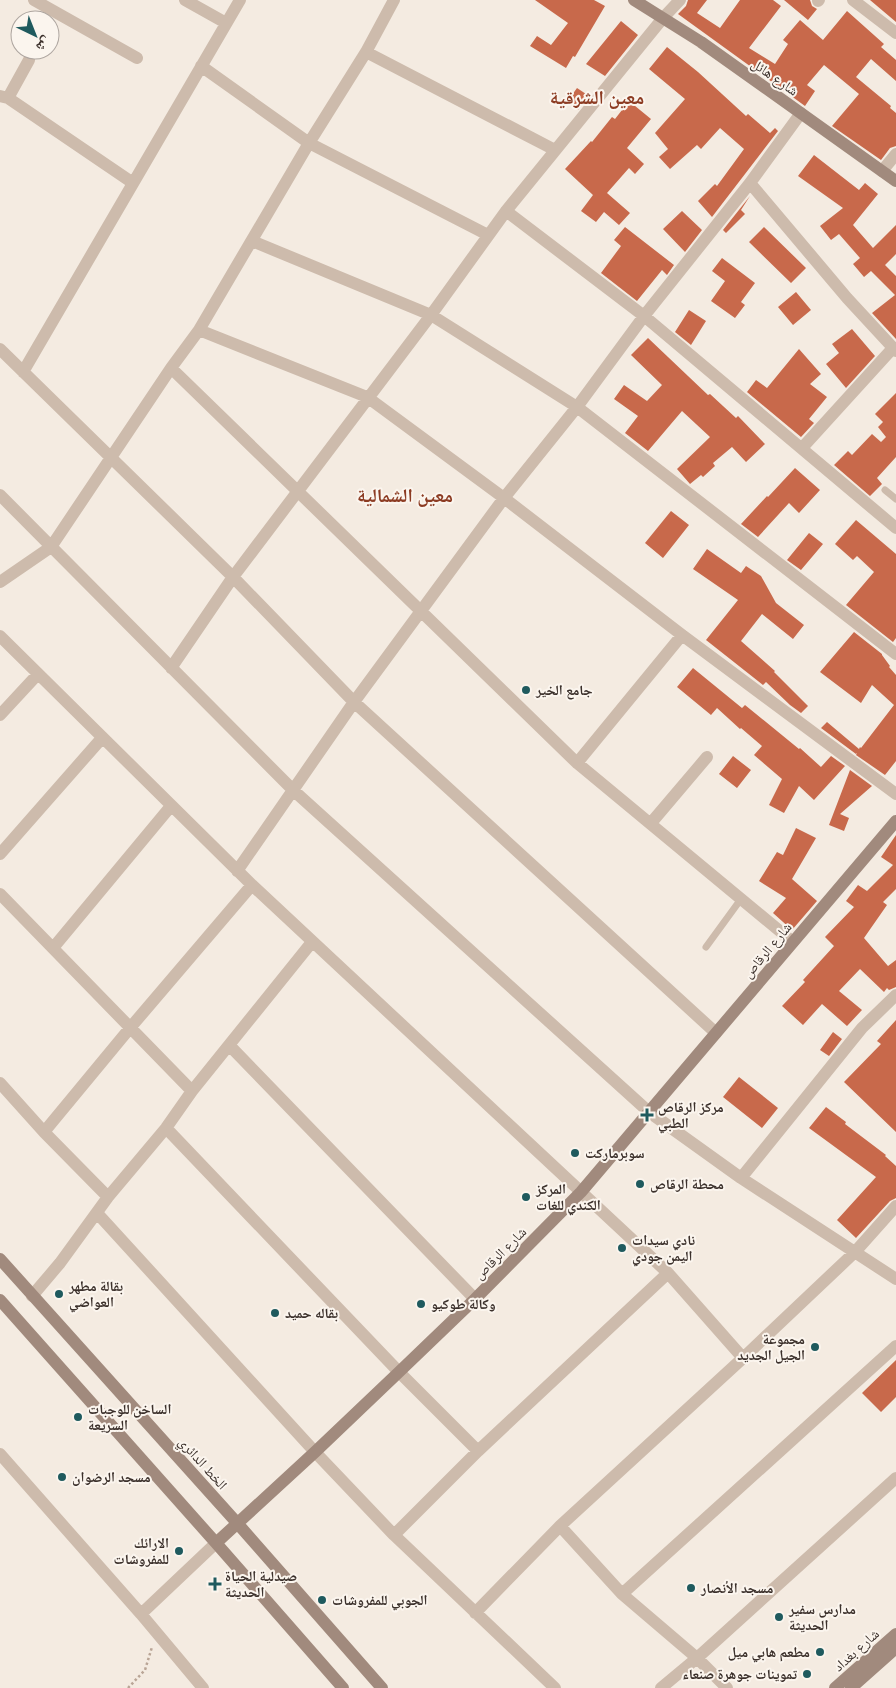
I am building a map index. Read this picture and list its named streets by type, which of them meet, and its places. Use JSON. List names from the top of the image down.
{
  "streets": {
    "street": [
      "شارع هائل",
      "شارع الرقاص",
      "الخط الدائري",
      "شارع بغداد"
    ]
  },
  "crossings": [
    ["شارع الرقاص", "الخط الدائري"]
  ],
  "districts": ["معين الشرقية", "معين الشمالية"],
  "places": {
    "other": [
      "جامع الخير",
      "سوبرماركت",
      "محطة الرقاص",
      "المركز الكندي للغات",
      "نادي سيدات اليمن جودي",
      "بقالة مطهر العواضي",
      "وكالة طوكيو",
      "بقاله حميد",
      "مجموعة الجيل الجديد",
      "الساخن للوجبات السريعة",
      "مسجد الرضوان",
      "الارائك للمفروشات",
      "مسجد الأنصار",
      "الجوبي للمفروشات",
      "مدارس سفير الحديثة",
      "مطعم هابي ميل",
      "تموينات جوهرة صنعاء"
    ],
    "health": ["مركز الرقاص الطبي", "صيدلية الحياة الحديثة"]
  },
  "north": "bottom right"
}
